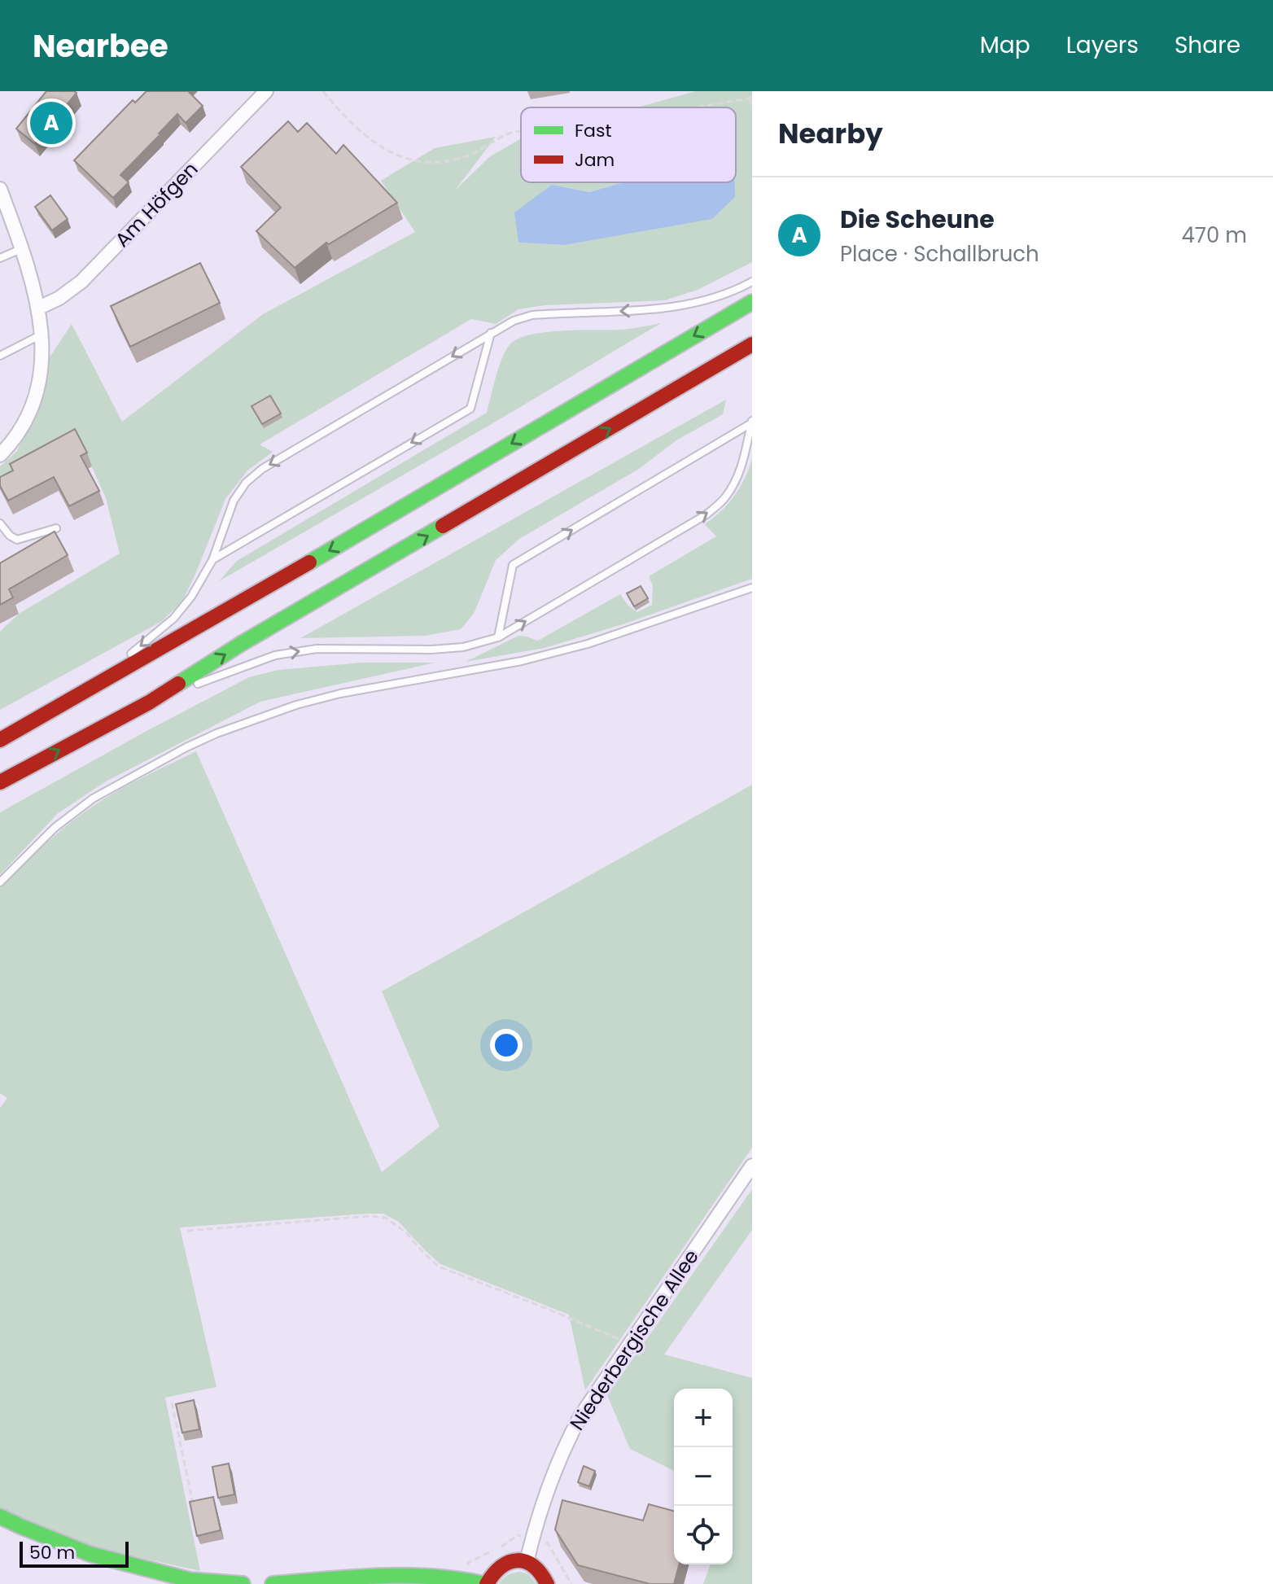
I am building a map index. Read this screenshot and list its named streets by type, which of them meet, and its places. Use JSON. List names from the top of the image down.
{
  "streets": {
    "street": ["Am Höfgen", "Niederbergische Allee"]
  },
  "legend": ["Fast", "Jam"],
  "scale_bar": "50 m",
  "page": {
    "header": "Nearbee",
    "nav": ["Map", "Layers", "Share"],
    "heading": "Nearby",
    "pins": "A",
    "list": [
      {
        "mark": "A",
        "name": "Die Scheune",
        "note": "Place · Schallbruch",
        "value": "470 m"
      }
    ],
    "map_buttons": ["+", "−"],
    "scale": "50 m"
  }
}
